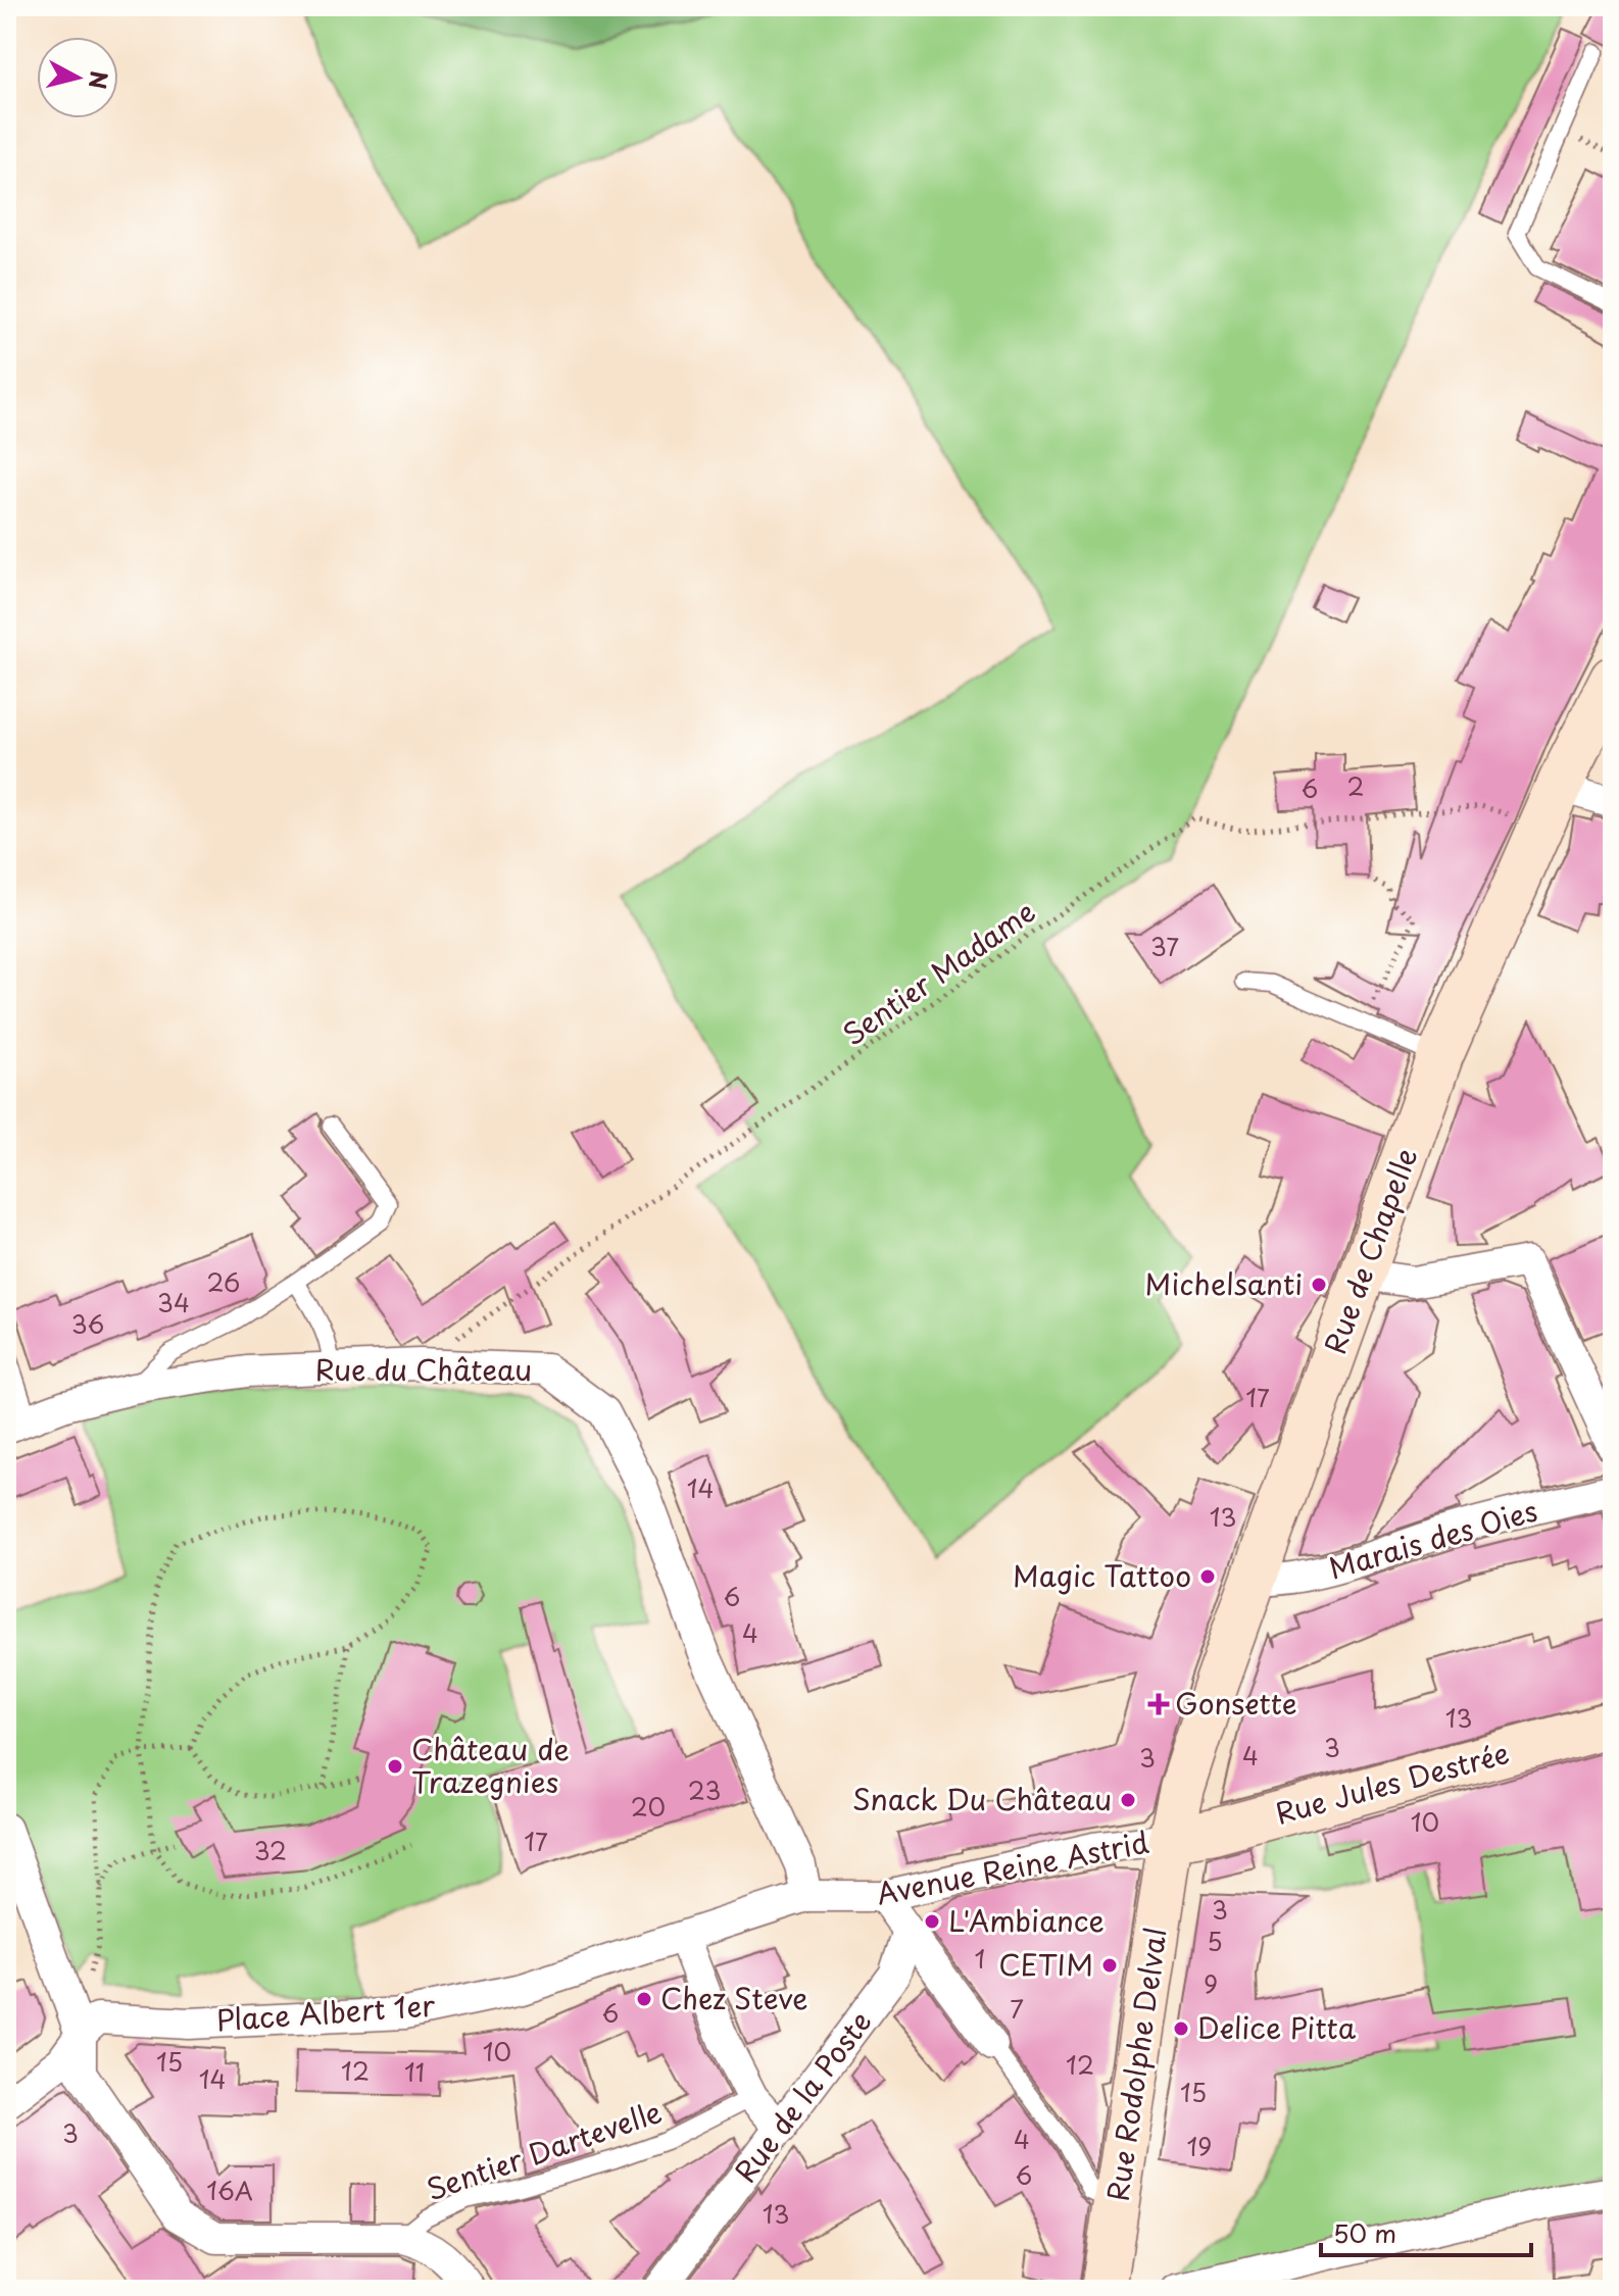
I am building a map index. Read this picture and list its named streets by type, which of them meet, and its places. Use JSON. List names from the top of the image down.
{
  "streets": {
    "main road": ["Rue de Chapelle", "Rue Jules Destrée", "Rue Rodolphe Delval"],
    "street": [
      "Rue du Château",
      "Marais des Oies",
      "Avenue Reine Astrid",
      "Place Albert 1er",
      "Rue de la Poste"
    ],
    "lane": ["Sentier Dartevelle"],
    "path": ["Sentier Madame"]
  },
  "crossings": [
    ["Sentier Madame", "Rue de Chapelle"],
    ["Sentier Madame", "Rue du Château"],
    ["Rue de Chapelle", "Marais des Oies"],
    ["Rue de Chapelle", "Rue Jules Destrée"],
    ["Rue de Chapelle", "Avenue Reine Astrid"],
    ["Rue de Chapelle", "Rue Rodolphe Delval"],
    ["Rue du Château", "Avenue Reine Astrid"],
    ["Rue du Château", "Place Albert 1er"],
    ["Rue Jules Destrée", "Avenue Reine Astrid"],
    ["Rue Jules Destrée", "Rue Rodolphe Delval"],
    ["Avenue Reine Astrid", "Place Albert 1er"],
    ["Avenue Reine Astrid", "Rue Rodolphe Delval"]
  ],
  "places": {
    "other": [
      "Michelsanti",
      "Magic Tattoo",
      "Château de Trazegnies",
      "Snack Du Château",
      "L'Ambiance",
      "CETIM",
      "Chez Steve",
      "Delice Pitta"
    ],
    "health": ["Gonsette"]
  },
  "house_numbers": [
    "2",
    "6",
    "37",
    "26",
    "34",
    "36",
    "17",
    "14",
    "13",
    "6",
    "4",
    "13",
    "3",
    "4",
    "3",
    "23",
    "20",
    "10",
    "17",
    "32",
    "3",
    "5",
    "1",
    "9",
    "7",
    "6",
    "10",
    "15",
    "12",
    "12",
    "11",
    "14",
    "15",
    "3",
    "4",
    "19",
    "6",
    "16A",
    "13"
  ],
  "scale_bar": "50 m",
  "north": "right"
}
